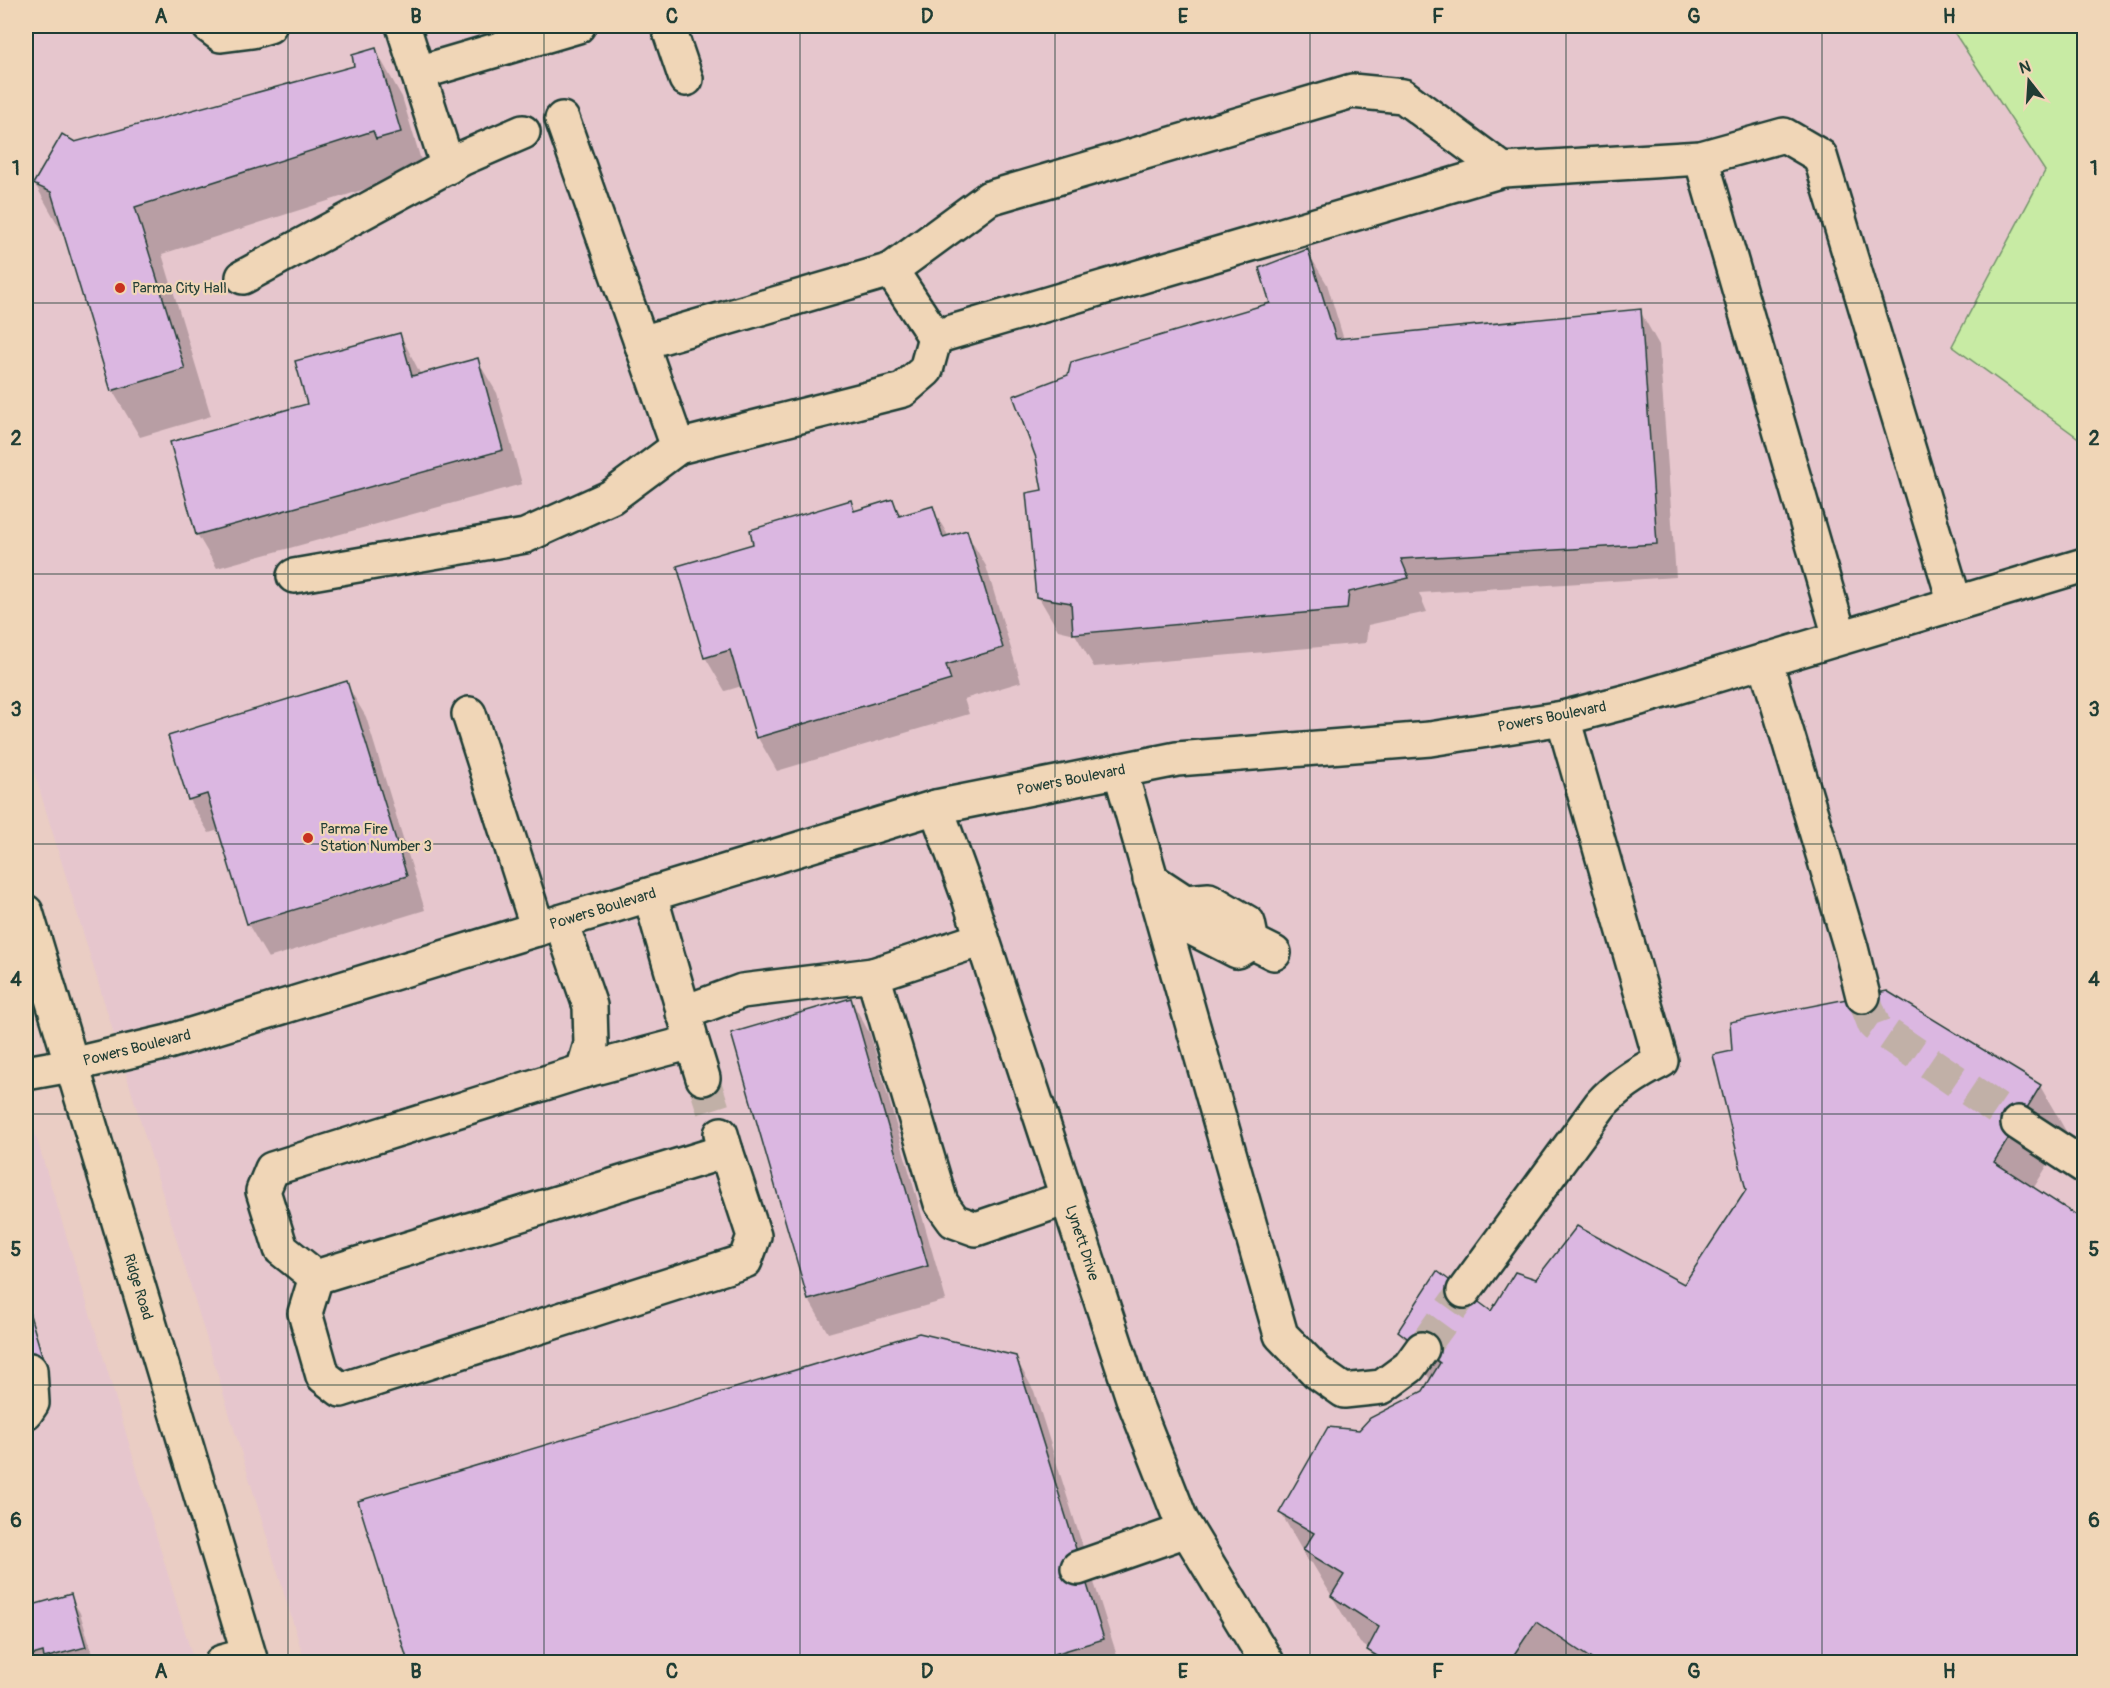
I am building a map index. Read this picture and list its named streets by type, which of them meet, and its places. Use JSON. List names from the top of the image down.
{
  "streets": {
    "street": ["Powers Boulevard", "Lynett Drive", "Ridge Road"]
  },
  "crossings": [
    ["Powers Boulevard", "Lynett Drive"],
    ["Powers Boulevard", "Ridge Road"]
  ],
  "places": ["Parma City Hall", "Parma Fire Station Number 3"],
  "north": "top",
  "grid": {
    "columns": [
      "A",
      "B",
      "C",
      "D",
      "E",
      "F",
      "G",
      "H"
    ],
    "rows": [
      "1",
      "2",
      "3",
      "4",
      "5",
      "6"
    ]
  }
}
